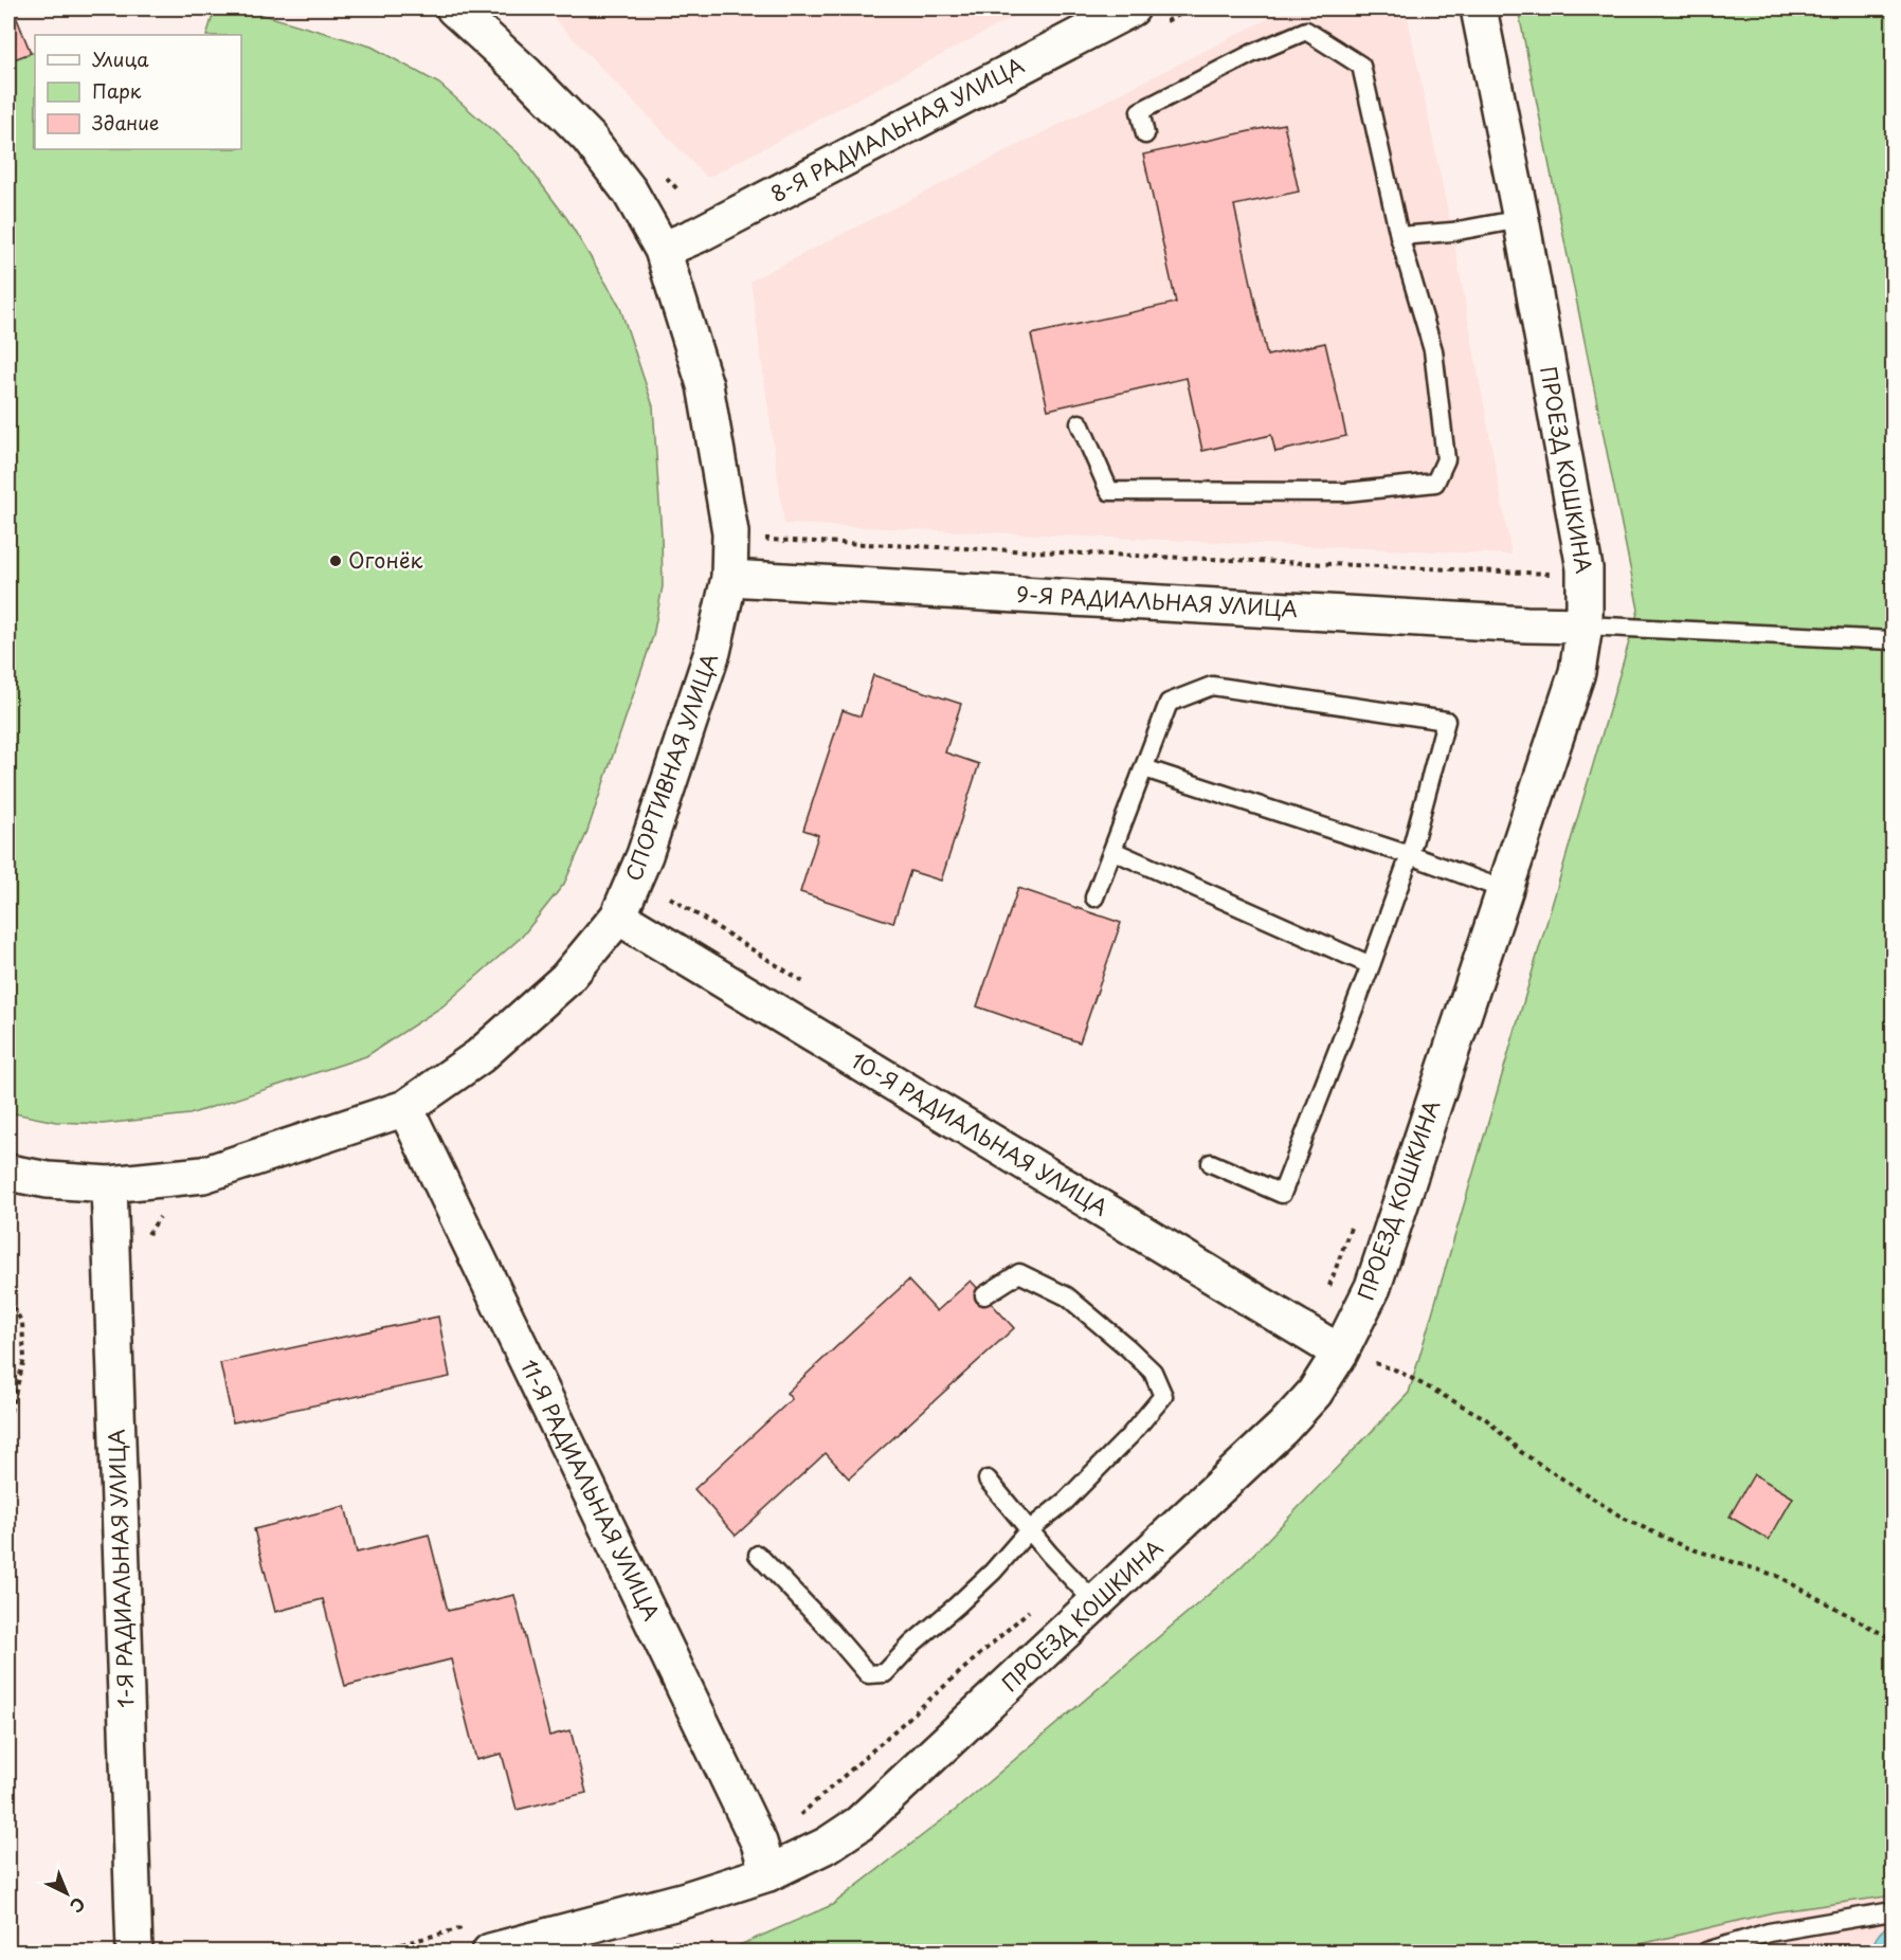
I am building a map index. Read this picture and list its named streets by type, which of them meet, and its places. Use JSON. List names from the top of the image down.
{
  "streets": {
    "street": [
      "8-Я РАДИАЛЬНАЯ УЛИЦА",
      "ПРОЕЗД КОШКИНА",
      "9-Я РАДИАЛЬНАЯ УЛИЦА",
      "СПОРТИВНАЯ УЛИЦА",
      "10-Я РАДИАЛЬНАЯ УЛИЦА",
      "11-Я РАДИАЛЬНАЯ УЛИЦА",
      "1-Я РАДИАЛЬНАЯ УЛИЦА"
    ]
  },
  "crossings": [
    ["8-Я РАДИАЛЬНАЯ УЛИЦА", "СПОРТИВНАЯ УЛИЦА"],
    ["ПРОЕЗД КОШКИНА", "9-Я РАДИАЛЬНАЯ УЛИЦА"],
    ["ПРОЕЗД КОШКИНА", "10-Я РАДИАЛЬНАЯ УЛИЦА"],
    ["ПРОЕЗД КОШКИНА", "11-Я РАДИАЛЬНАЯ УЛИЦА"],
    ["9-Я РАДИАЛЬНАЯ УЛИЦА", "СПОРТИВНАЯ УЛИЦА"],
    ["СПОРТИВНАЯ УЛИЦА", "10-Я РАДИАЛЬНАЯ УЛИЦА"],
    ["СПОРТИВНАЯ УЛИЦА", "11-Я РАДИАЛЬНАЯ УЛИЦА"],
    ["СПОРТИВНАЯ УЛИЦА", "1-Я РАДИАЛЬНАЯ УЛИЦА"]
  ],
  "places": ["Огонёк"],
  "legend": ["Улица", "Парк", "Здание"],
  "north": "bottom right"
}
